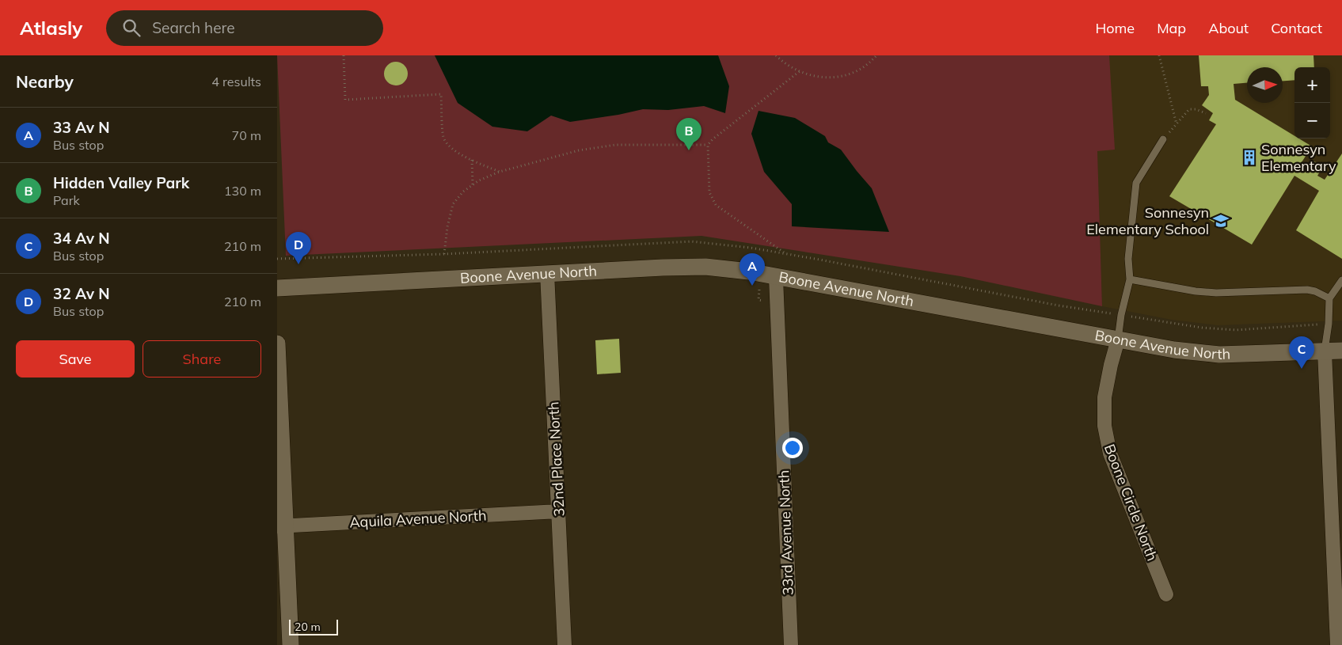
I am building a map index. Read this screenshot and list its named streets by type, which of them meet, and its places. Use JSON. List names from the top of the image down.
{
  "streets": {
    "street": [
      "Boone Avenue North",
      "32nd Place North",
      "Boone Circle North",
      "Aquila Avenue North",
      "33rd Avenue North"
    ]
  },
  "crossings": [
    ["Boone Avenue North", "32nd Place North"],
    ["Boone Avenue North", "Boone Circle North"],
    ["Boone Avenue North", "33rd Avenue North"],
    ["32nd Place North", "Aquila Avenue North"]
  ],
  "places": {
    "building": ["Sonnesyn Elementary"],
    "school or university": ["Sonnesyn Elementary School"]
  },
  "scale_bar": "20 m",
  "north": "right",
  "page": {
    "header": "Atlasly",
    "search": "Search here",
    "nav": [
      "Home",
      "Map",
      "About",
      "Contact"
    ],
    "heading": ["Nearby", "4 results"],
    "map_buttons": ["+", "−"],
    "list": [
      {
        "mark": "A",
        "name": "33 Av N",
        "note": "Bus stop",
        "value": "70 m"
      },
      {
        "mark": "B",
        "name": "Hidden Valley Park",
        "note": "Park",
        "value": "130 m"
      },
      {
        "mark": "C",
        "name": "34 Av N",
        "note": "Bus stop",
        "value": "210 m"
      },
      {
        "mark": "D",
        "name": "32 Av N",
        "note": "Bus stop",
        "value": "210 m"
      }
    ],
    "pins": [
      "B",
      "D",
      "A",
      "C"
    ],
    "buttons": ["Save", "Share"],
    "scale": "20 m"
  }
}
